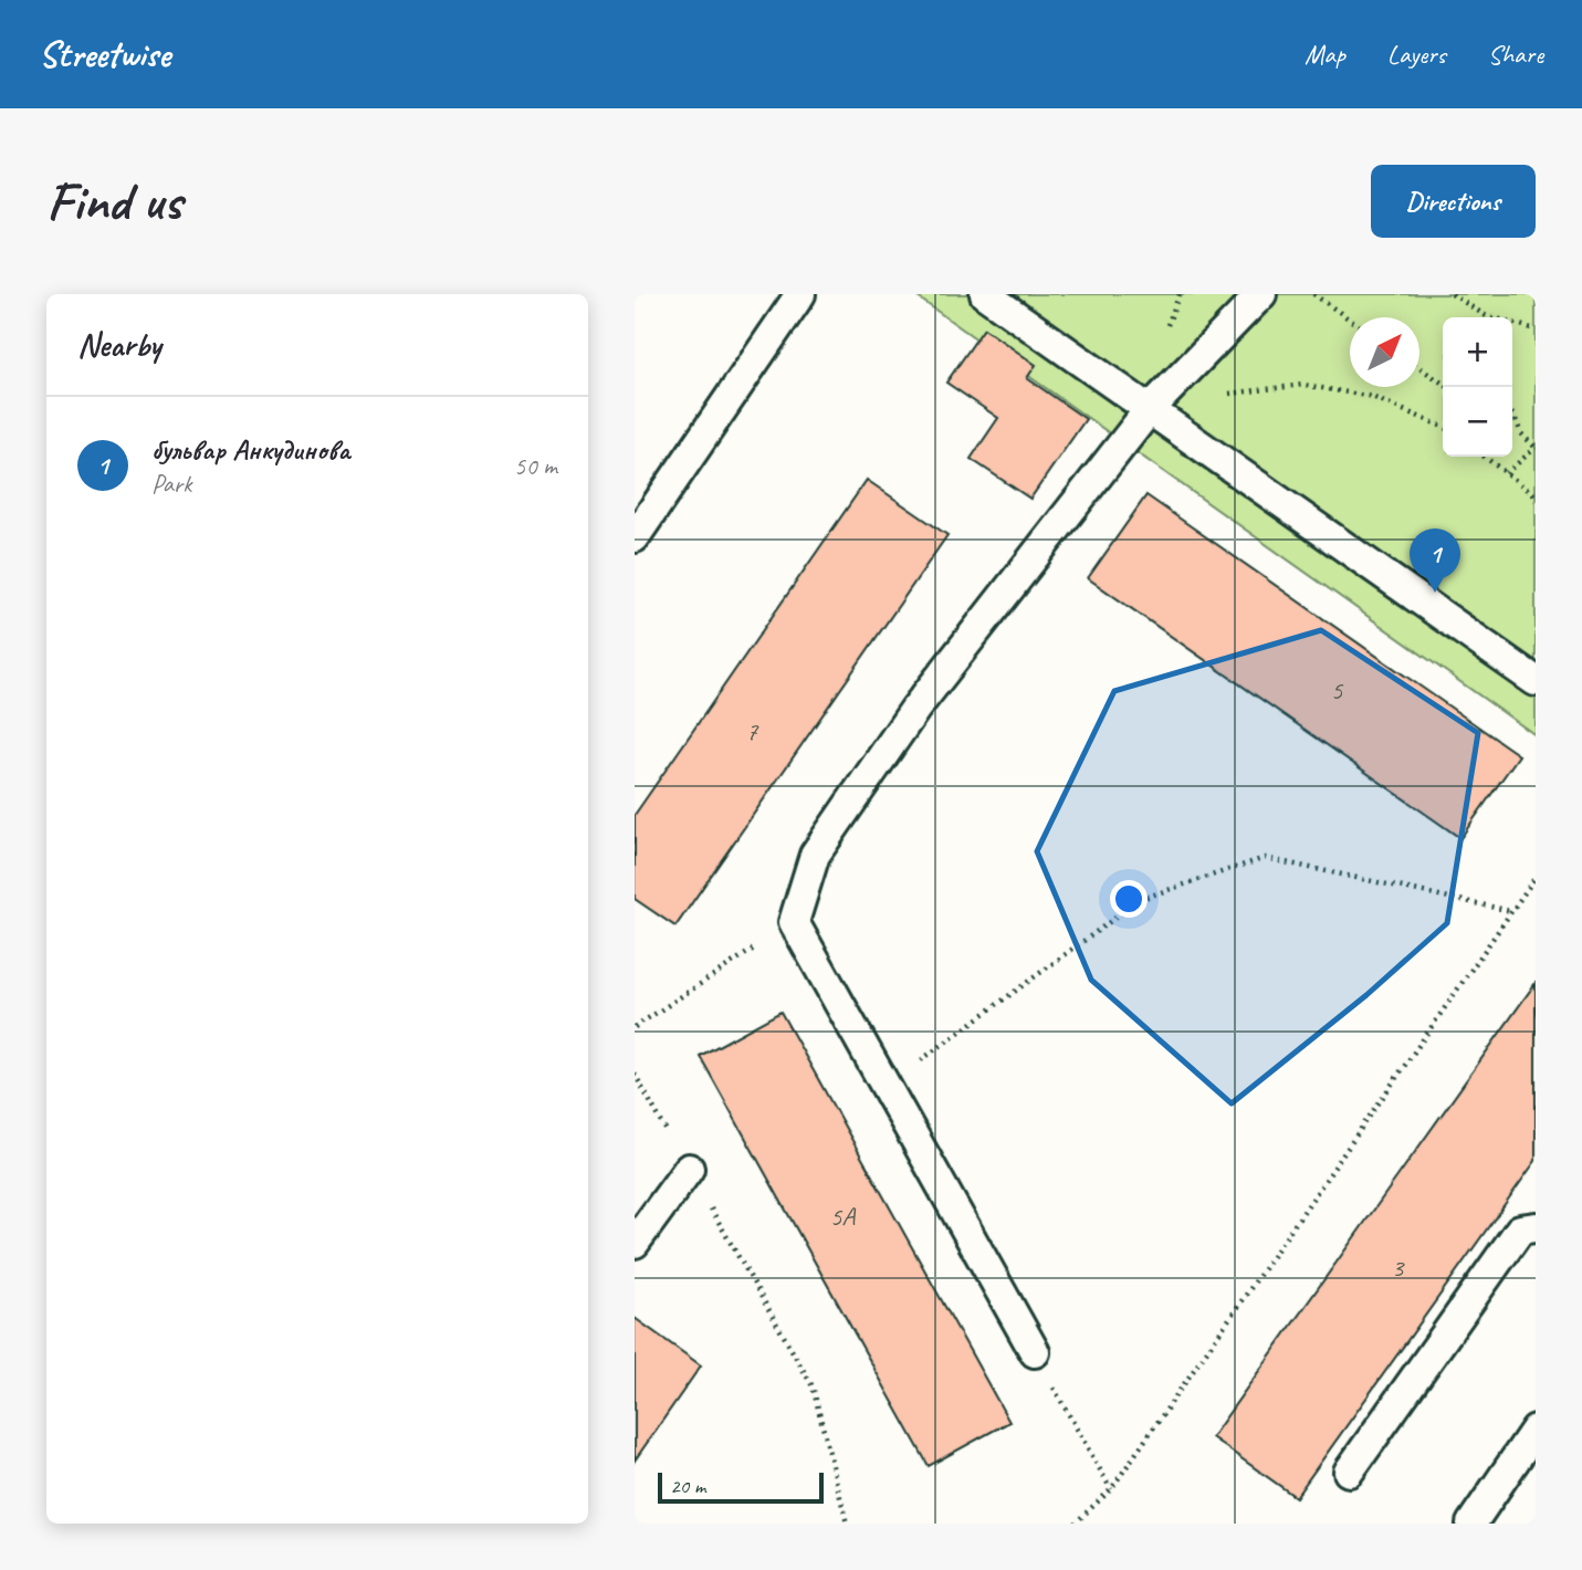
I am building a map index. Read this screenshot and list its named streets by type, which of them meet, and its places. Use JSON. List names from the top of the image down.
{
  "house_numbers": [
    "5",
    "7",
    "5А",
    "3"
  ],
  "scale_bar": "20 m",
  "north": "top right",
  "page": {
    "header": "Streetwise",
    "nav": ["Map", "Layers", "Share"],
    "buttons": "Directions",
    "title": "Find us",
    "heading": "Nearby",
    "map_buttons": ["+", "−"],
    "list": [
      {
        "mark": "1",
        "name": "бульвар Анкудинова",
        "note": "Park",
        "value": "50 m"
      }
    ],
    "pins": "1",
    "scale": "20 m"
  }
}
